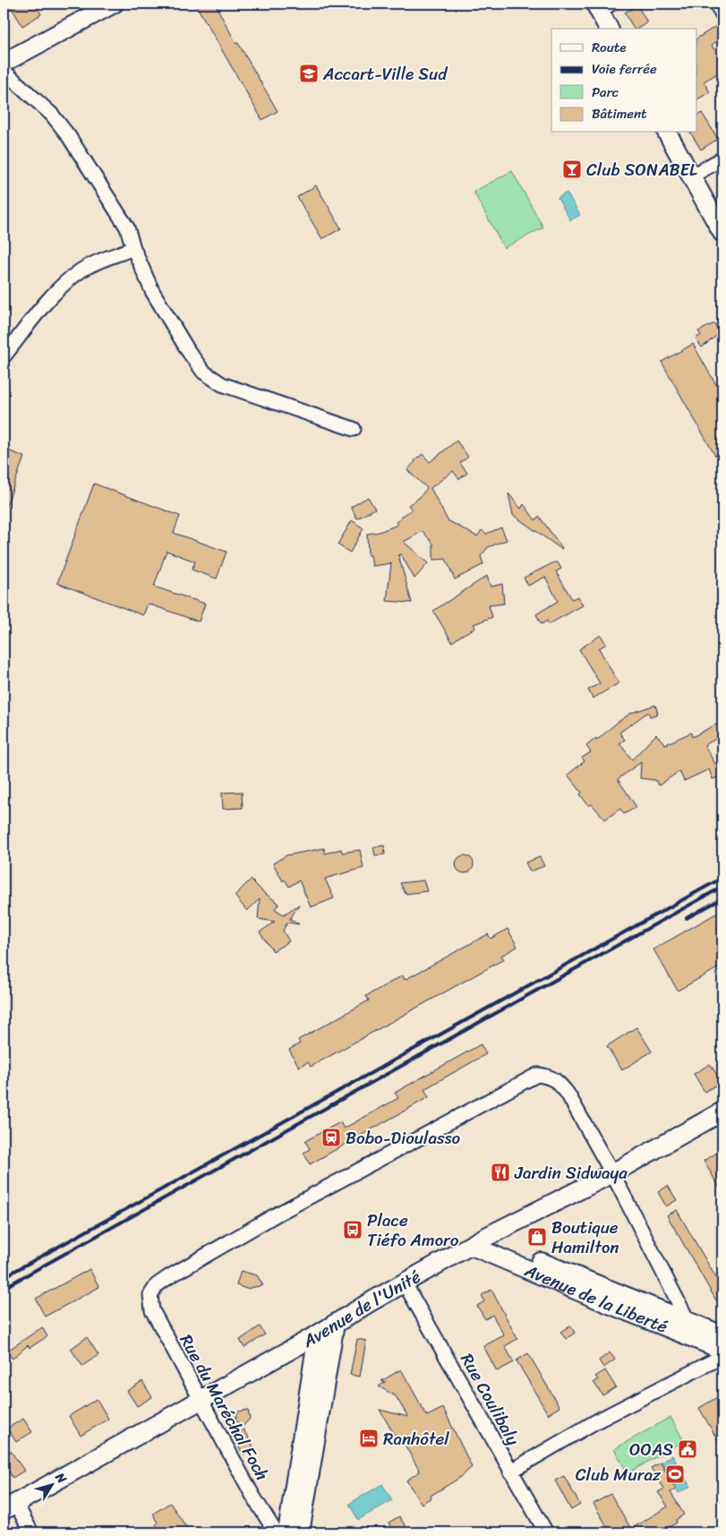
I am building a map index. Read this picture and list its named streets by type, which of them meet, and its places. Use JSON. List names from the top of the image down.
{
  "streets": {
    "main road": ["Avenue de la Liberté", "Avenue de l'Unité"],
    "street": ["Rue Coulibaly", "Rue du Maréchal Foch"]
  },
  "crossings": [
    ["Avenue de la Liberté", "Avenue de l'Unité"],
    ["Avenue de l'Unité", "Rue Coulibaly"],
    ["Avenue de l'Unité", "Rue du Maréchal Foch"]
  ],
  "places": {
    "school or university": ["Accart-Ville Sud"],
    "bar": ["Club SONABEL"],
    "station": ["Bobo-Dioulasso"],
    "restaurant": ["Jardin Sidwaya"],
    "bus stop": ["Place Tiéfo Amoro"],
    "shop": ["Boutique Hamilton"],
    "hotel": ["Ranhôtel"],
    "public building": ["OOAS"],
    "sports": ["Club Muraz"]
  },
  "legend": [
    "Route",
    "Voie ferrée",
    "Parc",
    "Bâtiment"
  ],
  "north": "top right"
}
